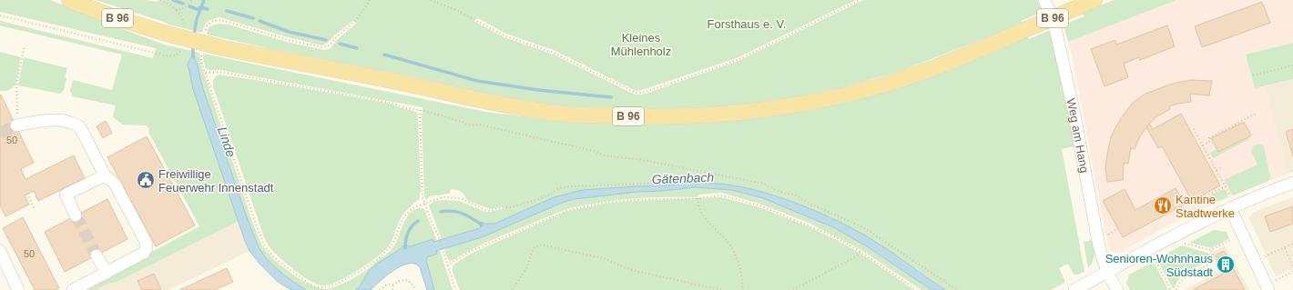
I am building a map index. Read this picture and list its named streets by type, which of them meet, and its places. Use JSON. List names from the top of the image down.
{
  "streets": {
    "main road": ["B 96"],
    "street": ["Weg am Hang"]
  },
  "water": ["Linde", "Gätenbach"],
  "parks": ["Forsthaus e. V.", "Kleines Mühlenholz"],
  "places": {
    "public building": ["Freiwillige Feuerwehr Innenstadt"],
    "restaurant": ["Kantine Stadtwerke"],
    "building": ["Senioren-Wohnhaus Südstadt"]
  },
  "house_numbers": ["50", "50"]
}
